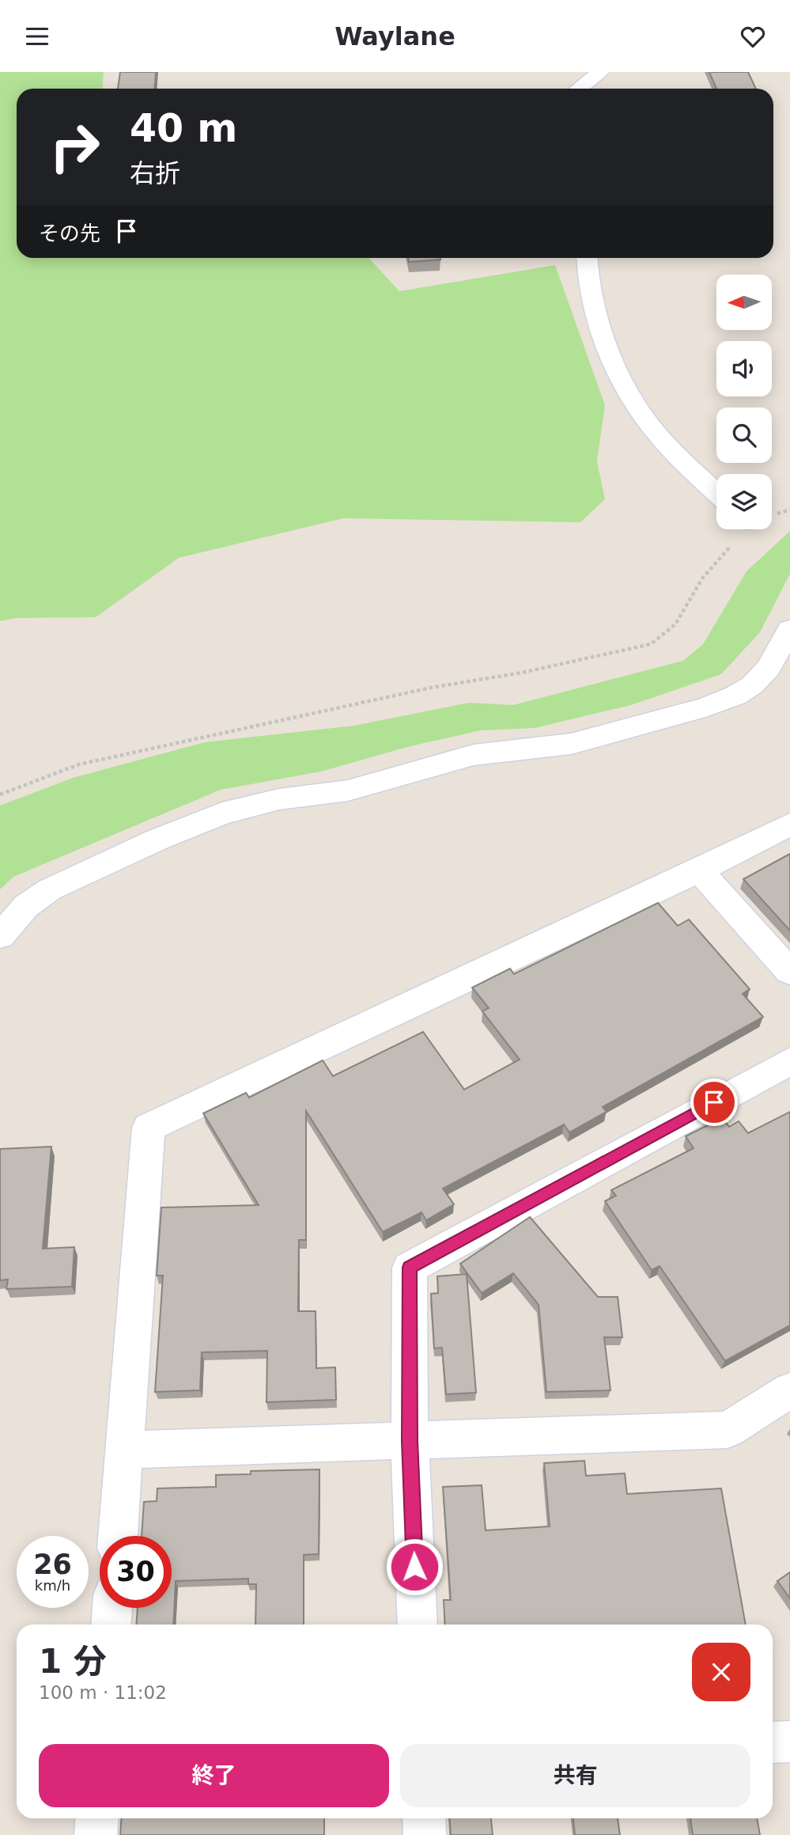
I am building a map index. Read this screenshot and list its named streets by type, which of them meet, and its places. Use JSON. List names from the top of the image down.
{
  "north": "left",
  "page": {
    "header": "Waylane",
    "turn": ["40 m", "右折"],
    "then": "その先",
    "speed": "26 km/h",
    "limit": "30",
    "heading": ["1 分", "100 m · 11:02"],
    "buttons": ["終了", "共有"]
  }
}
